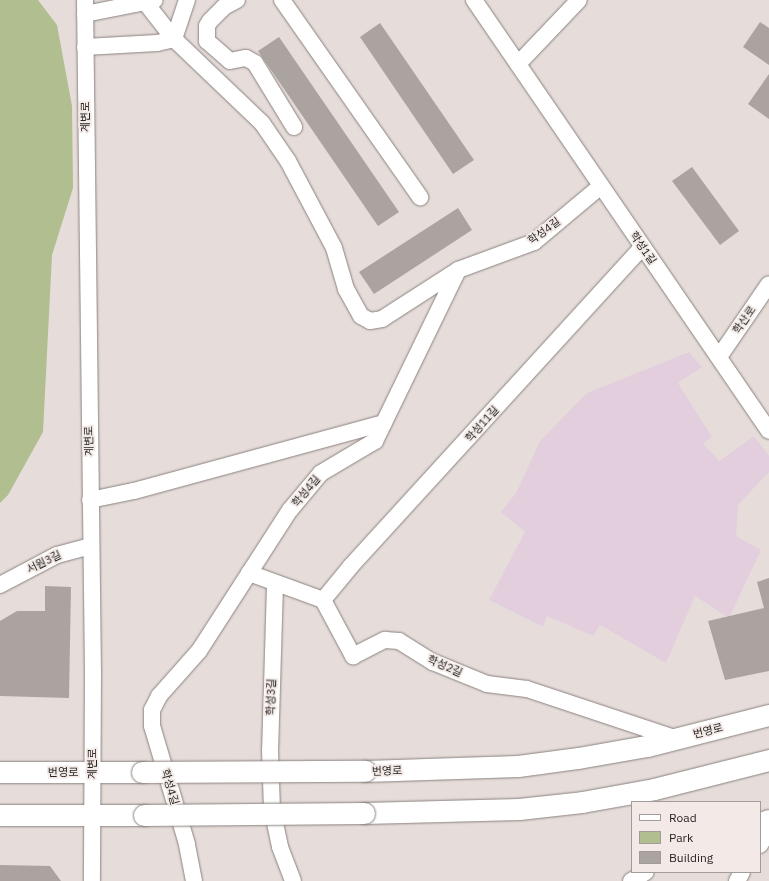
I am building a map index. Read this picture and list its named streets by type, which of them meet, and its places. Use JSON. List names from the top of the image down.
{
  "streets": {
    "main road": ["번영로"],
    "street": [
      "계변로",
      "학성4길",
      "학성1길",
      "학산로",
      "학성11길",
      "서원3길",
      "학성2길",
      "학성3길"
    ]
  },
  "crossings": [
    ["계변로", "서원3길"],
    ["계변로", "번영로"],
    ["학성4길", "학성1길"],
    ["학성1길", "학산로"],
    ["학성1길", "학성11길"],
    ["학성11길", "학성2길"],
    ["학성2길", "번영로"]
  ],
  "legend": ["Road", "Park", "Building"]
}
